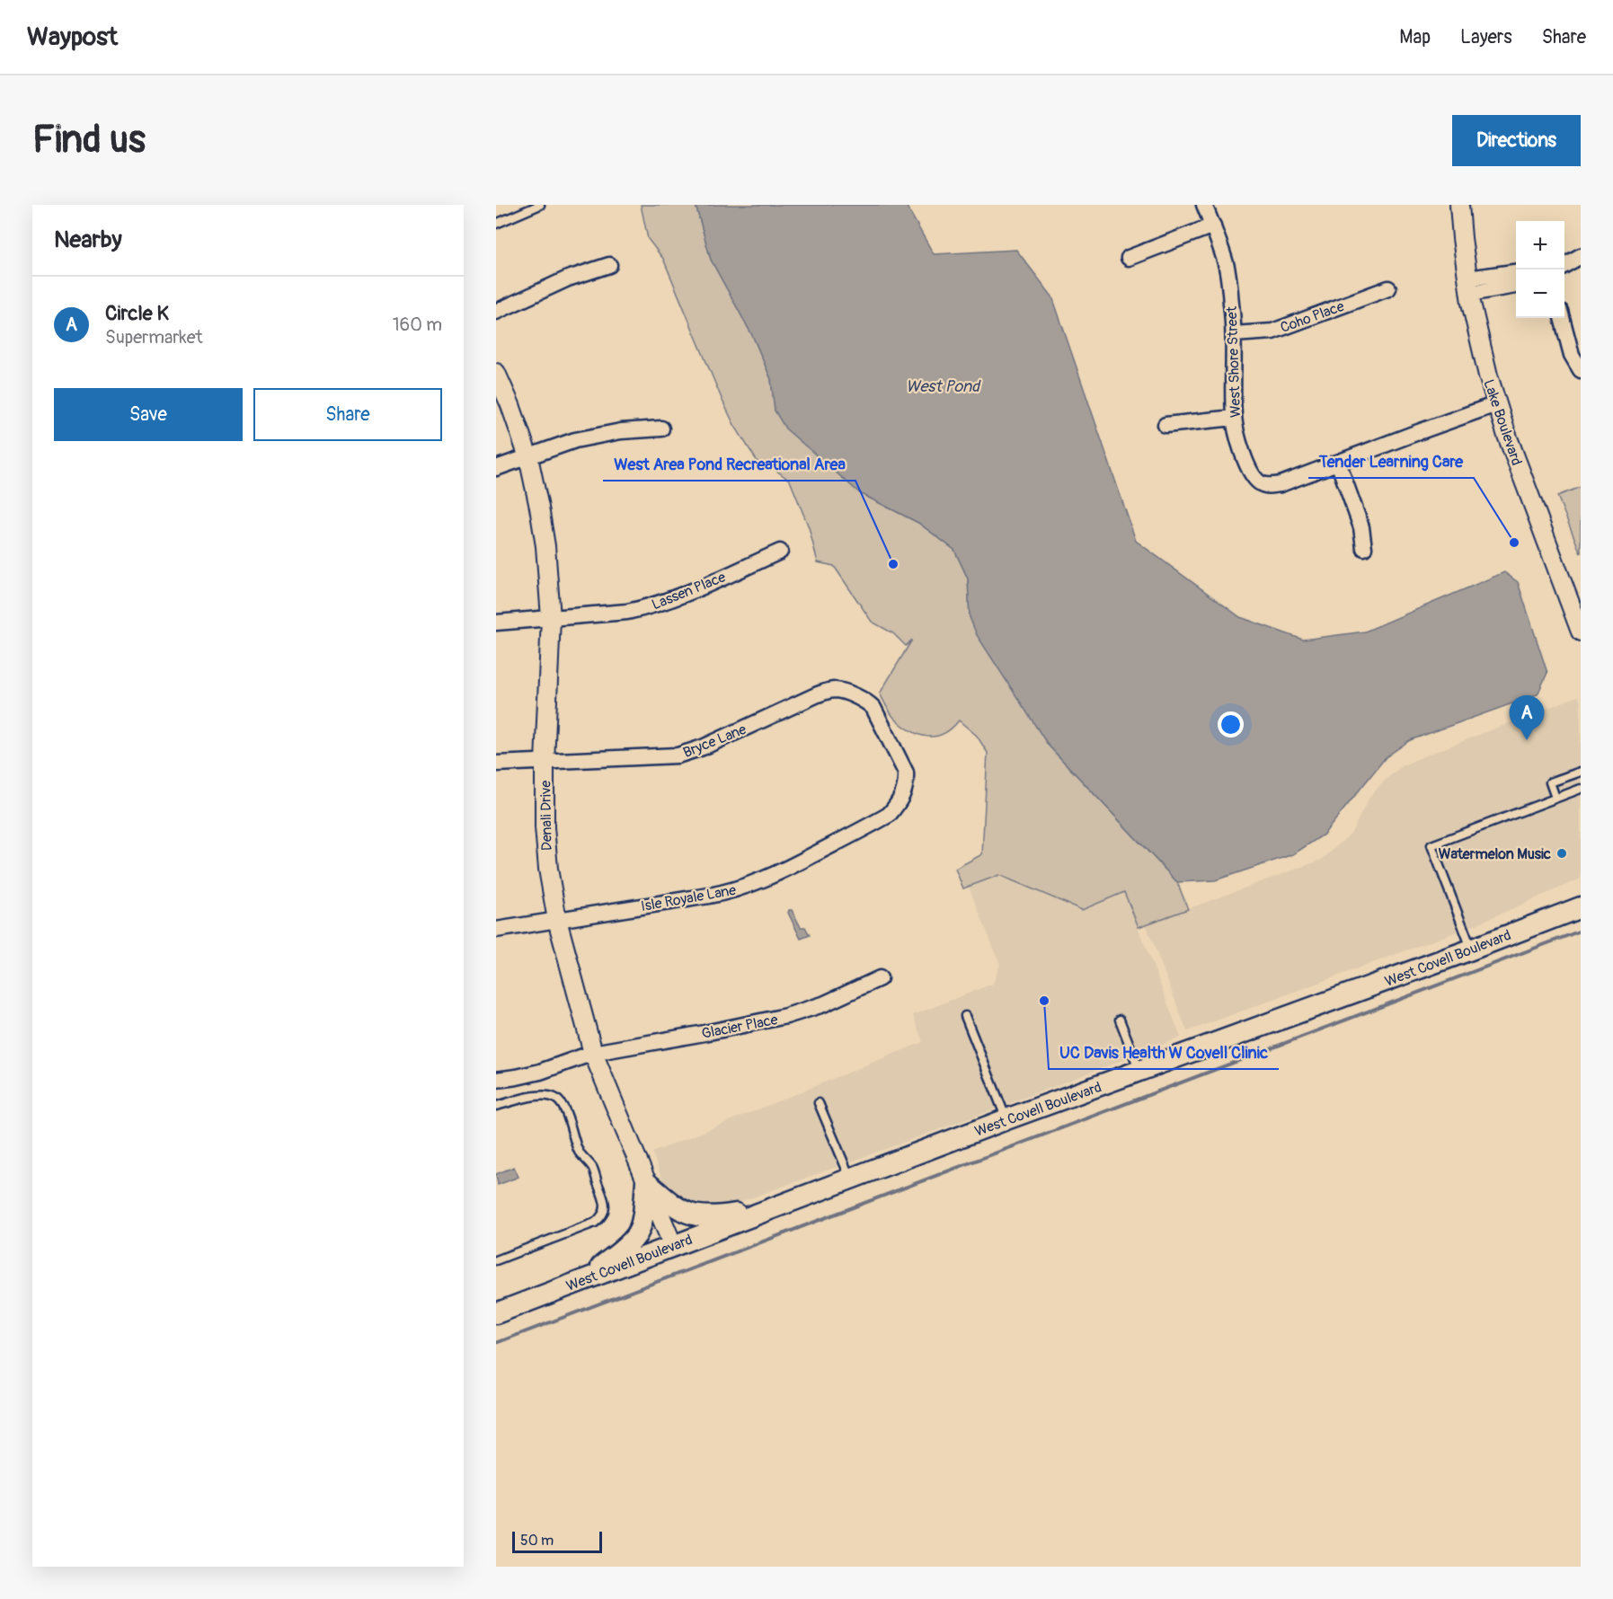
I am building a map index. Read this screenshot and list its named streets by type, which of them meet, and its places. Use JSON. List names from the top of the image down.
{
  "streets": {
    "main road": ["West Covell Boulevard"],
    "street": [
      "Coho Place",
      "West Shore Street",
      "Lake Boulevard",
      "Lassen Place",
      "Bryce Lane",
      "Denali Drive",
      "Isle Royale Lane",
      "Glacier Place"
    ]
  },
  "crossings": [
    ["Coho Place", "West Shore Street"],
    ["Lassen Place", "Denali Drive"],
    ["Bryce Lane", "Denali Drive"],
    ["Bryce Lane", "Isle Royale Lane"],
    ["Denali Drive", "Isle Royale Lane"],
    ["Denali Drive", "West Covell Boulevard"],
    ["Denali Drive", "Glacier Place"]
  ],
  "water": ["West Pond"],
  "places": [
    "Tender Learning Care",
    "West Area Pond Recreational Area",
    "Watermelon Music",
    "UC Davis Health W Covell Clinic"
  ],
  "scale_bar": "50 m",
  "page": {
    "header": "Waypost",
    "nav": ["Map", "Layers", "Share"],
    "buttons": [
      "Directions",
      ["Save", "Share"]
    ],
    "title": "Find us",
    "heading": "Nearby",
    "map_buttons": ["+", "−"],
    "list": [
      {
        "mark": "A",
        "name": "Circle K",
        "note": "Supermarket",
        "value": "160 m"
      }
    ],
    "pins": "A",
    "scale": "50 m"
  }
}
